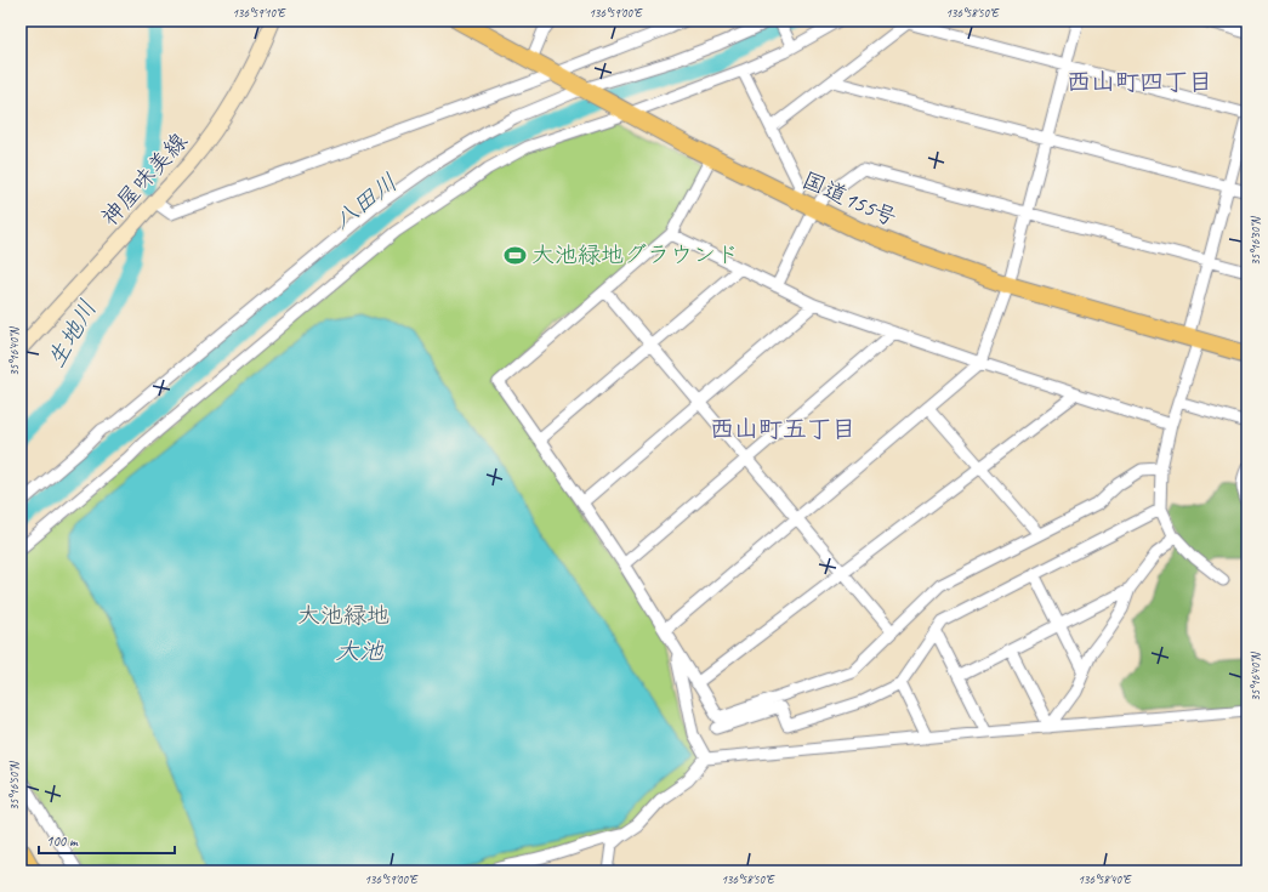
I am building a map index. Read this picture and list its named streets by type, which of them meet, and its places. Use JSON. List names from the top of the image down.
{
  "streets": {
    "highway": ["国道155号"],
    "main road": ["神屋味美線"]
  },
  "districts": ["西山町四丁目", "西山町五丁目"],
  "water": ["八田川", "生地川", "大池"],
  "parks": ["大池緑地"],
  "places": {
    "sports": ["大池緑地グラウンド"]
  },
  "scale_bar": "100 m",
  "coordinates": [
    "136°59'10\"E",
    "136°59'00\"E",
    "136°58'50\"E",
    "35°16'30\"N",
    "35°16'40\"N",
    "35°16'50\"N",
    "136°58'40\"E"
  ]
}
